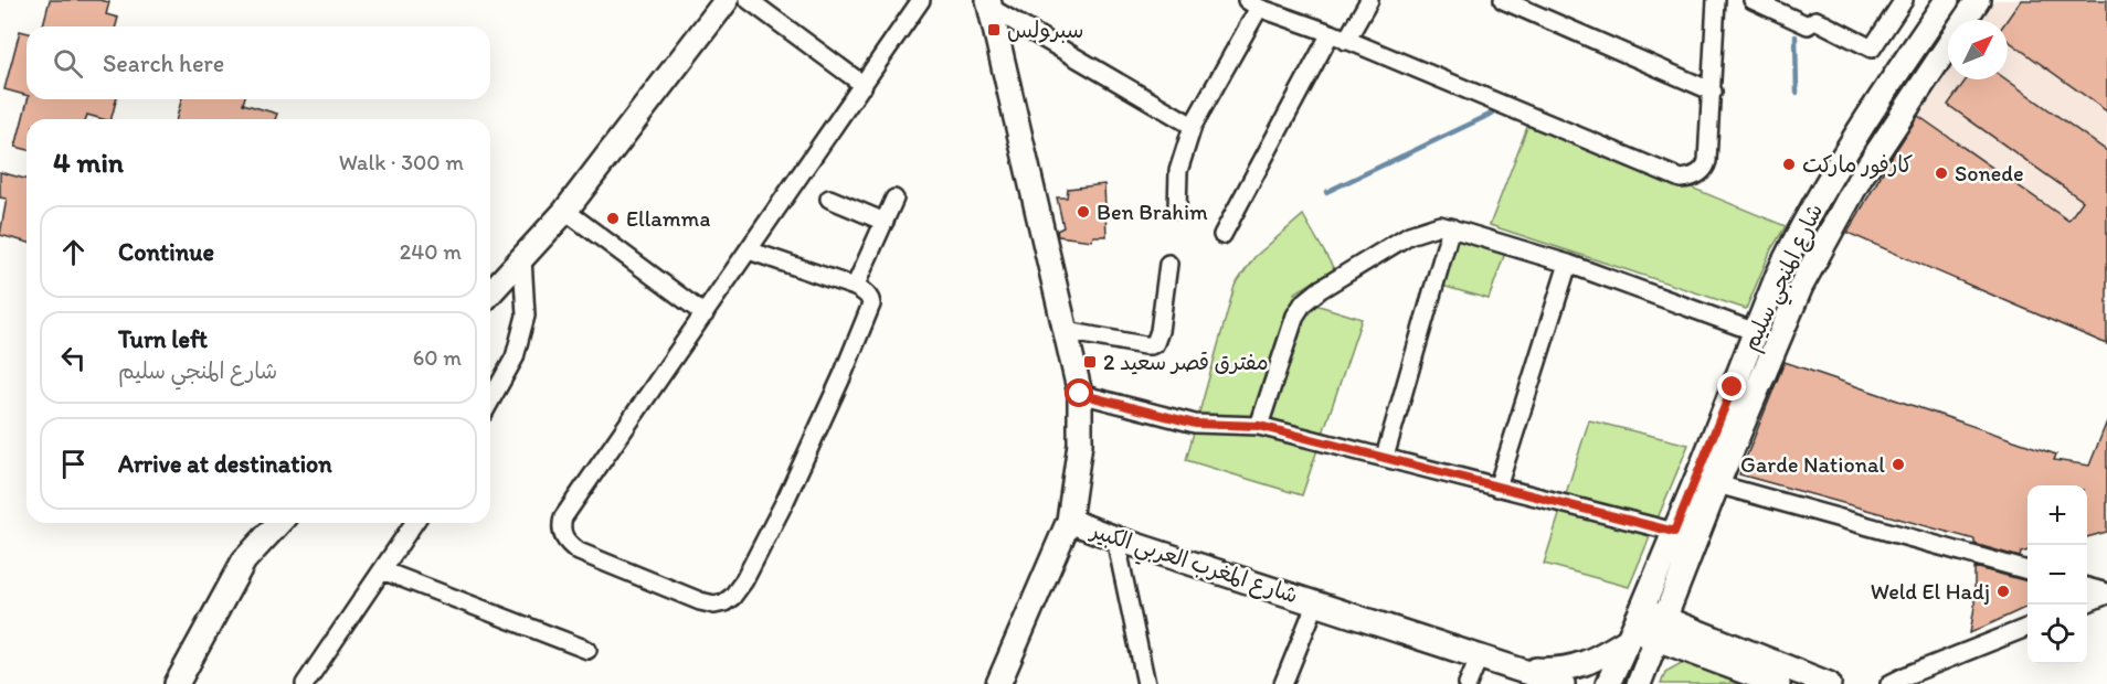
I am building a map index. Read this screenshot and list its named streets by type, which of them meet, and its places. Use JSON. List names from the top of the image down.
{
  "streets": {
    "street": ["شارع المنجي سليم", "شارع المغرب العربي الكبير"]
  },
  "places": {
    "transit": ["سبرولس", "مفترق قصر سعيد 2"],
    "other": [
      "كارفور ماركت",
      "Sonede",
      "Ben Brahim",
      "Ellamma",
      "Garde National",
      "Weld El Hadj"
    ]
  },
  "north": "top right",
  "page": {
    "search": "Search here",
    "heading": ["4 min", "Walk · 300 m"],
    "list": [
      ["Continue", "240 m"],
      ["Turn left", "شارع المنجي سليم", "60 m"],
      "Arrive at destination"
    ],
    "map_buttons": ["+", "−"]
  }
}
